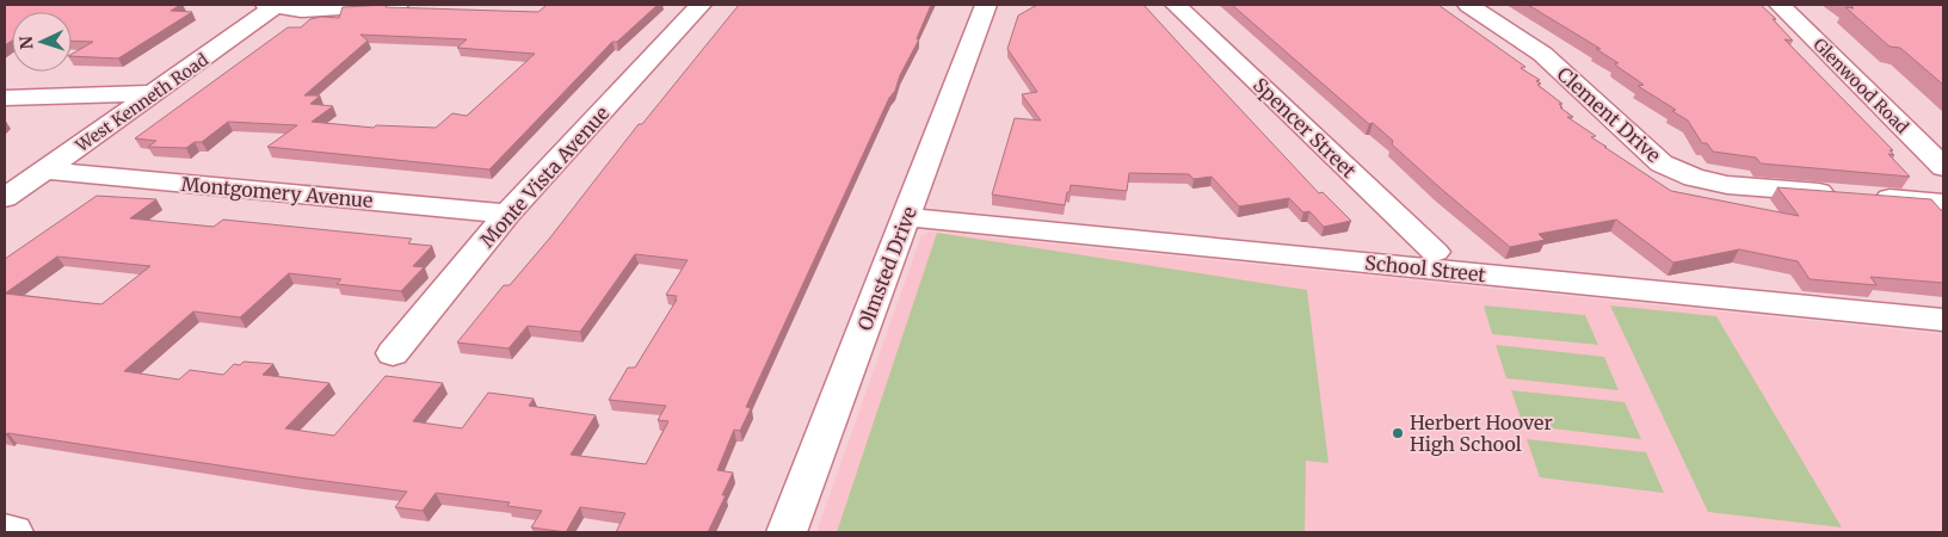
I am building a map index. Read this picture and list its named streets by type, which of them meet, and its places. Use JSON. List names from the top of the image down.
{
  "streets": {
    "street": [
      "Glenwood Road",
      "West Kenneth Road",
      "Clement Drive",
      "Spencer Street",
      "Monte Vista Avenue",
      "Montgomery Avenue",
      "Olmsted Drive",
      "School Street"
    ]
  },
  "crossings": [
    ["West Kenneth Road", "Montgomery Avenue"],
    ["Monte Vista Avenue", "Montgomery Avenue"],
    ["Olmsted Drive", "School Street"]
  ],
  "places": ["Herbert Hoover High School"],
  "north": "left"
}
